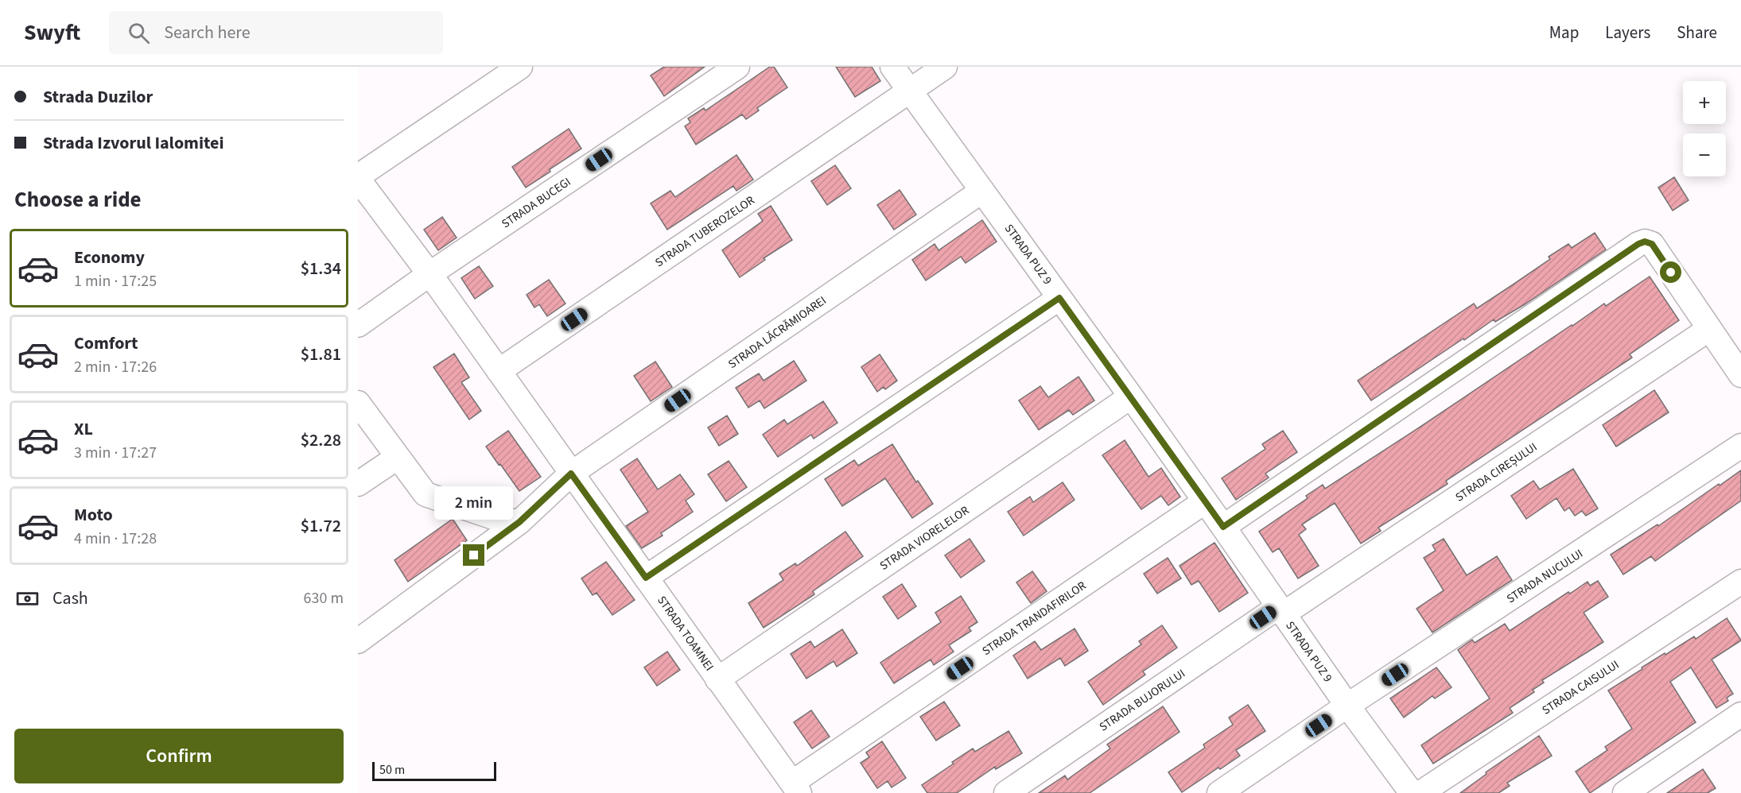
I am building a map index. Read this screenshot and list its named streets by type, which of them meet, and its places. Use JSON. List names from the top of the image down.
{
  "streets": {
    "street": [
      "STRADA BUCEGI",
      "STRADA TUBEROZELOR",
      "STRADA PUZ 9",
      "STRADA LĂCRĂMIOAREI",
      "STRADA CIREȘULUI",
      "STRADA VIORELELOR",
      "STRADA NUCULUI",
      "STRADA TRANDAFIRILOR",
      "STRADA TOAMNEI",
      "STRADA CAISULUI",
      "STRADA BUJORULUI"
    ]
  },
  "crossings": [
    ["STRADA BUCEGI", "STRADA TOAMNEI"],
    ["STRADA TUBEROZELOR", "STRADA PUZ 9"],
    ["STRADA TUBEROZELOR", "STRADA TOAMNEI"],
    ["STRADA PUZ 9", "STRADA LĂCRĂMIOAREI"],
    ["STRADA PUZ 9", "STRADA CIREȘULUI"],
    ["STRADA PUZ 9", "STRADA VIORELELOR"],
    ["STRADA PUZ 9", "STRADA NUCULUI"],
    ["STRADA PUZ 9", "STRADA TRANDAFIRILOR"],
    ["STRADA PUZ 9", "STRADA BUJORULUI"],
    ["STRADA LĂCRĂMIOAREI", "STRADA TOAMNEI"],
    ["STRADA CIREȘULUI", "STRADA BUJORULUI"],
    ["STRADA VIORELELOR", "STRADA TOAMNEI"],
    ["STRADA TRANDAFIRILOR", "STRADA TOAMNEI"]
  ],
  "scale_bar": "50 m",
  "page": {
    "header": "Swyft",
    "search": "Search here",
    "nav": ["Map", "Layers", "Share"],
    "banner": ["Strada Duzilor", "Strada Izvorul Ialomitei"],
    "map_buttons": ["+", "−"],
    "heading": "Choose a ride",
    "list": [
      {
        "name": "Economy",
        "note": "1 min · 17:25",
        "value": "$1.34"
      },
      {
        "name": "Comfort",
        "note": "2 min · 17:26",
        "value": "$1.81"
      },
      {
        "name": "XL",
        "note": "3 min · 17:27",
        "value": "$2.28"
      },
      {
        "name": "Moto",
        "note": "4 min · 17:28",
        "value": "$1.72"
      }
    ],
    "bubble": "2 min",
    "pay": ["Cash", "630 m"],
    "buttons": "Confirm",
    "scale": "50 m"
  }
}
